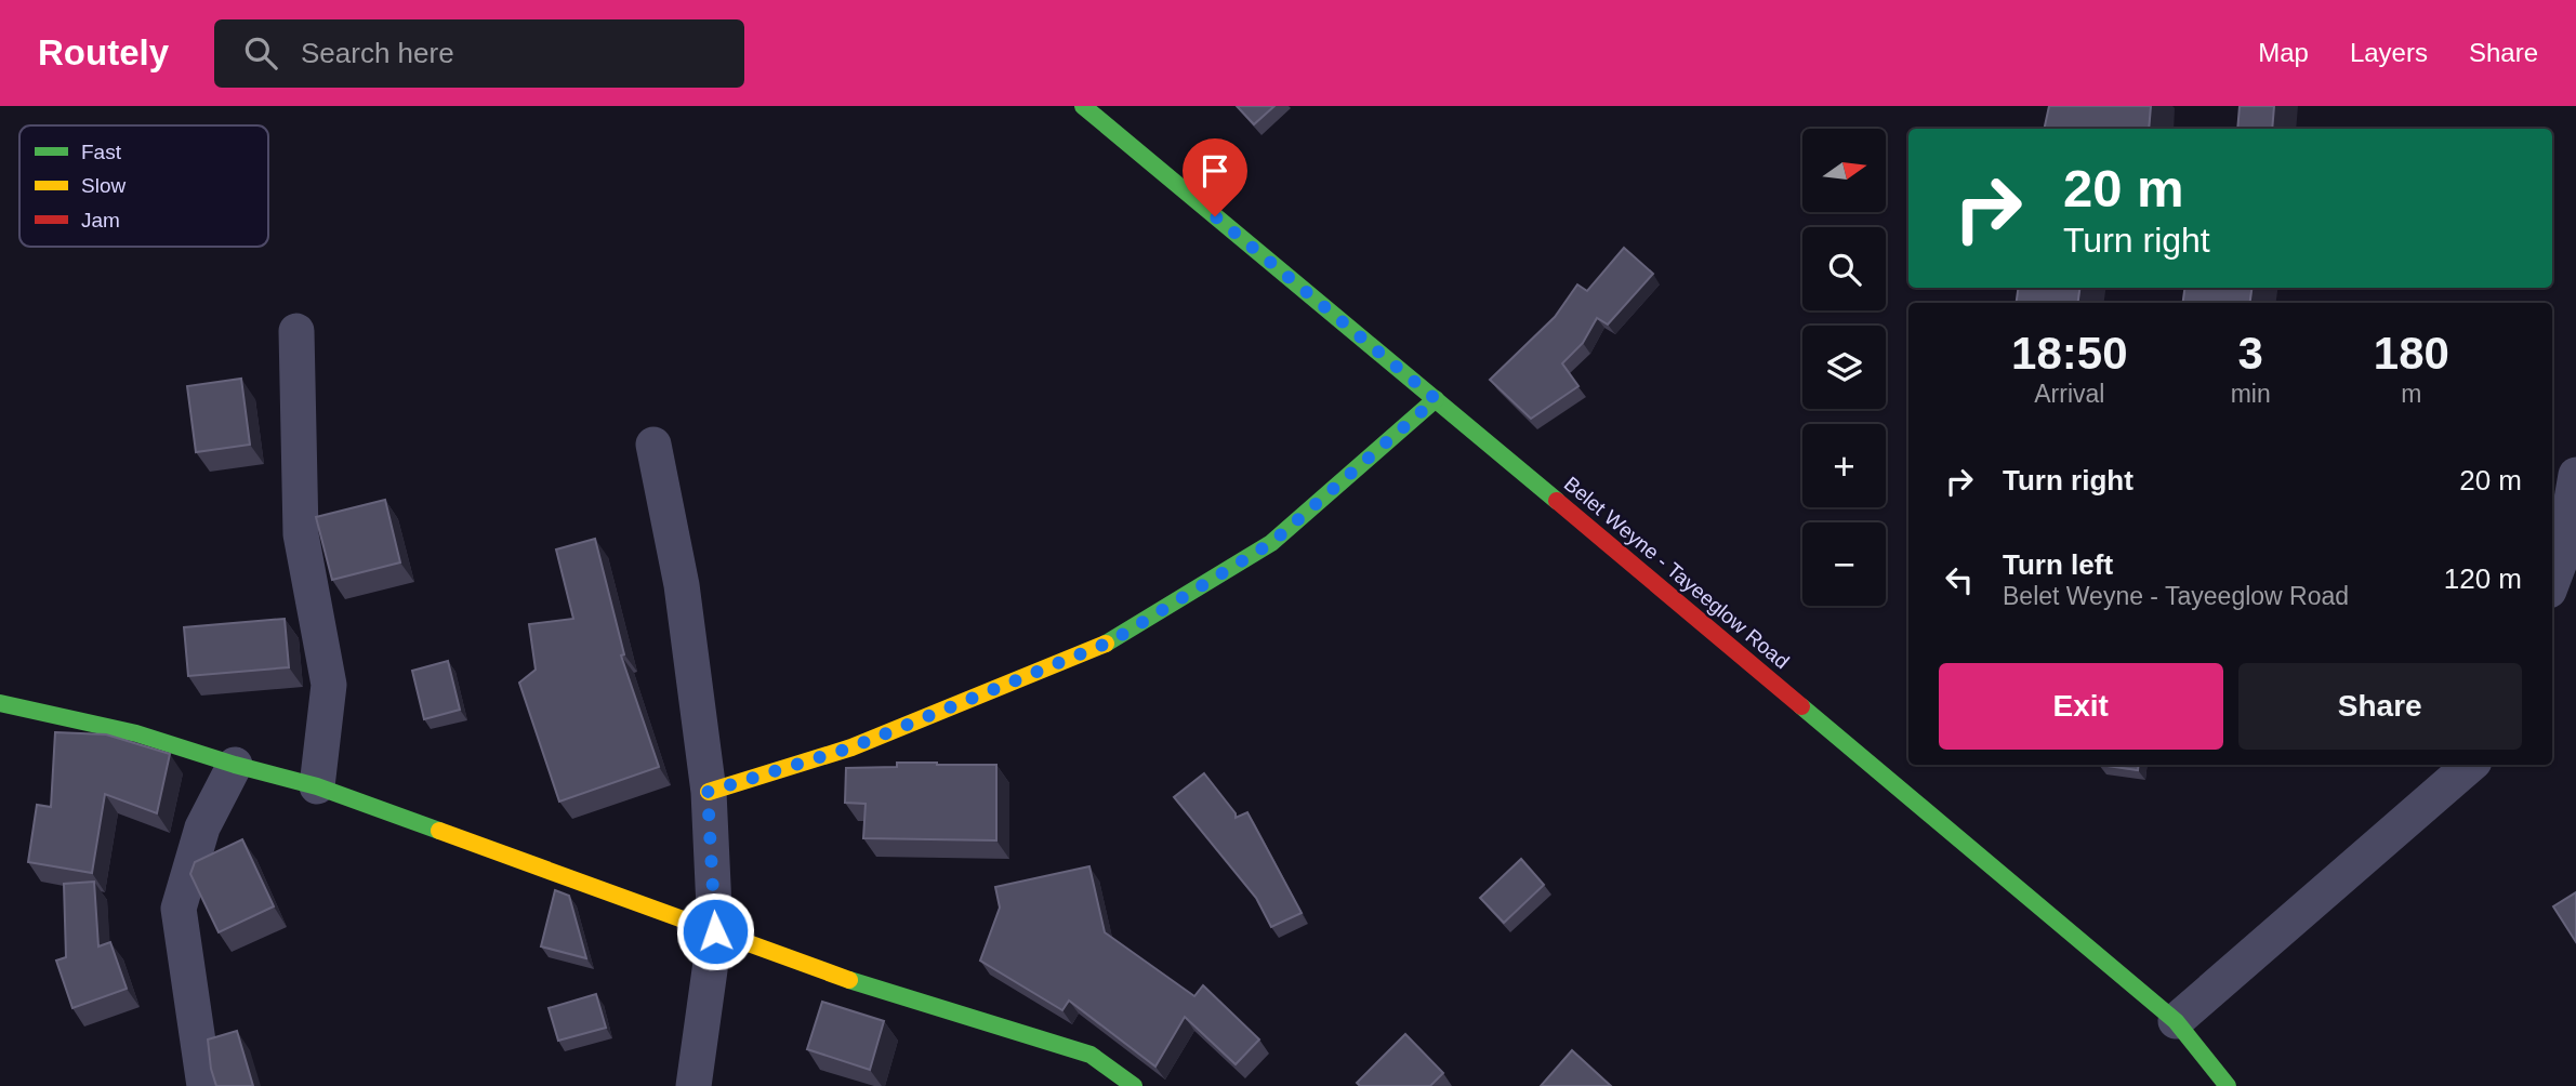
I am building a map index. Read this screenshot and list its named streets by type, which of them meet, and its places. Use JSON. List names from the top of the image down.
{
  "streets": {
    "street": ["Belet Weyne - Tayeeglow Road"]
  },
  "legend": ["Fast", "Slow", "Jam"],
  "north": "right",
  "page": {
    "header": "Routely",
    "search": "Search here",
    "nav": ["Map", "Layers", "Share"],
    "map_buttons": ["+", "−"],
    "turn": ["20 m", "Turn right"],
    "eta": [
      "18:50",
      "Arrival",
      "3",
      "min",
      "180",
      "m"
    ],
    "list": [
      {
        "name": "Turn right",
        "value": "20 m"
      },
      {
        "name": "Turn left",
        "note": "Belet Weyne - Tayeeglow Road",
        "value": "120 m"
      }
    ],
    "buttons": ["Exit", "Share"]
  }
}
